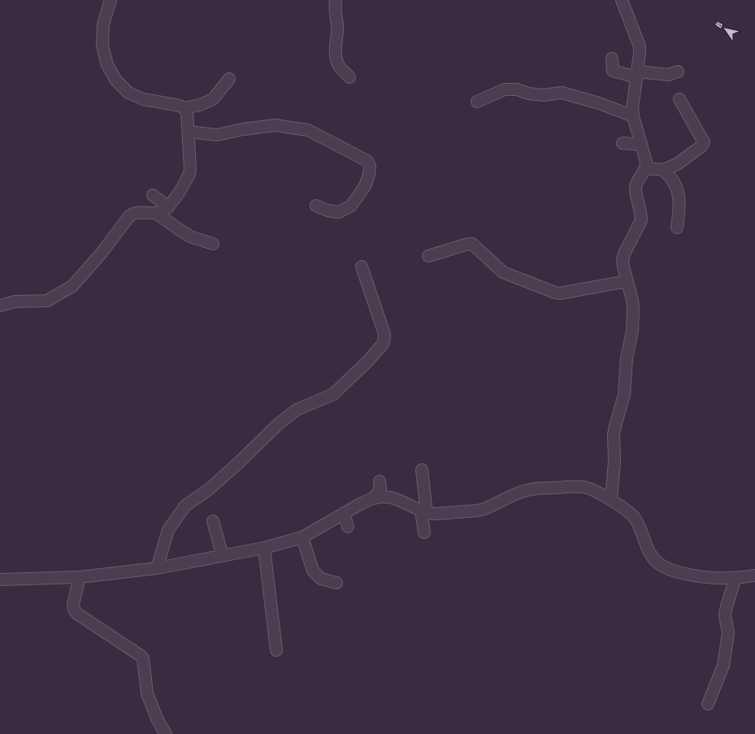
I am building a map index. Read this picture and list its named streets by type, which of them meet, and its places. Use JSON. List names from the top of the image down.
{
  "north": "top left"
}
